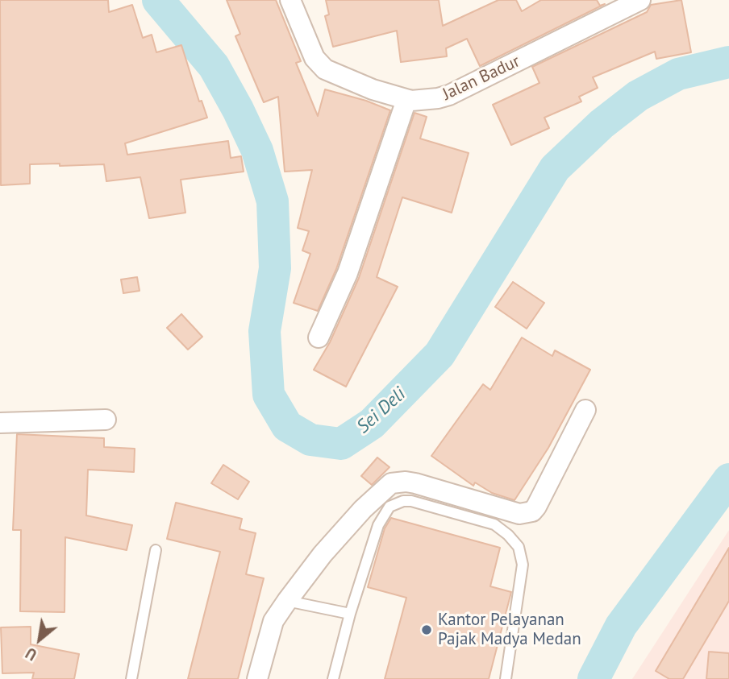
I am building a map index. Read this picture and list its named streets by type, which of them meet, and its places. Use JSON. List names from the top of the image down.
{
  "streets": {
    "street": ["Jalan Badur"]
  },
  "water": ["Sei Deli"],
  "places": ["Kantor Pelayanan Pajak Madya Medan"],
  "north": "bottom left"
}
